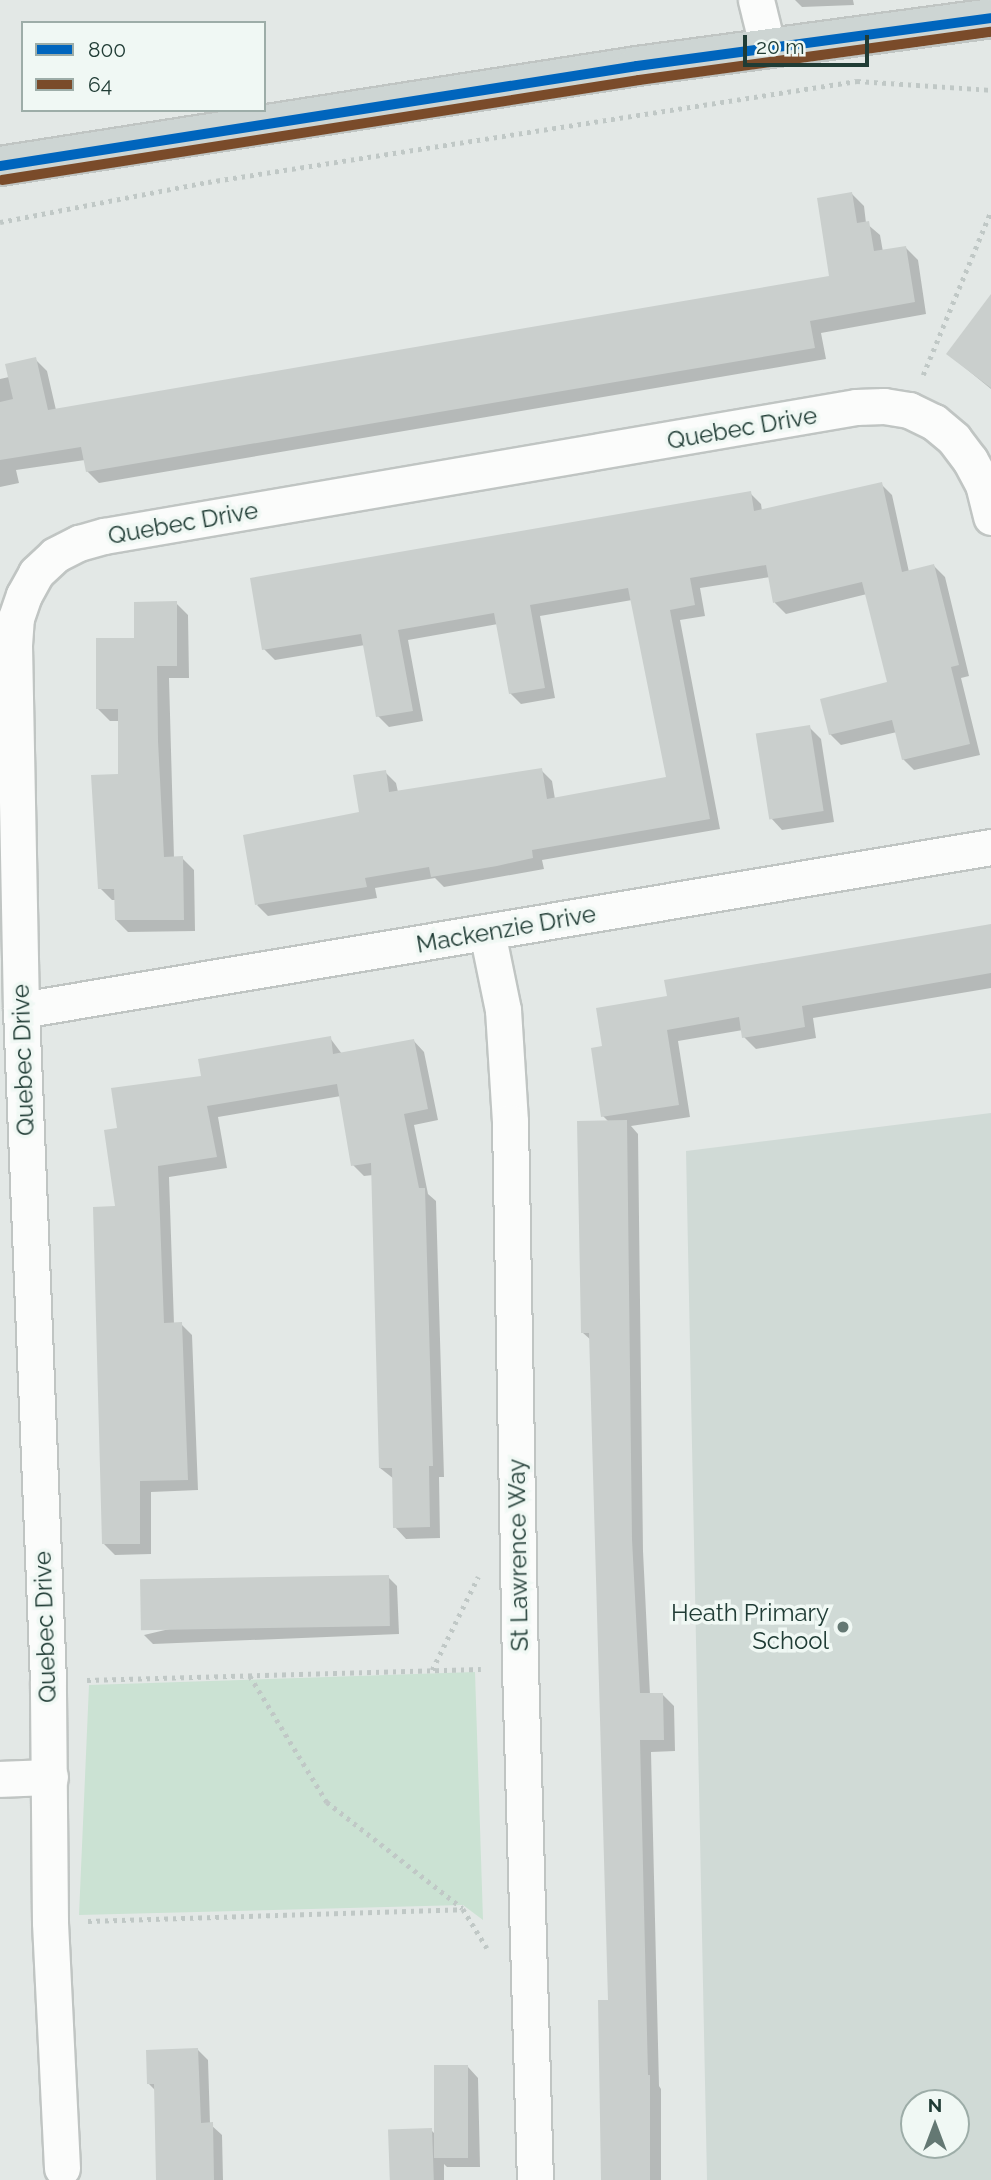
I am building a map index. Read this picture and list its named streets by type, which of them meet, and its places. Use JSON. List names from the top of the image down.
{
  "streets": {
    "street": ["Quebec Drive", "Mackenzie Drive", "St Lawrence Way"]
  },
  "crossings": [
    ["Quebec Drive", "Mackenzie Drive"],
    ["Mackenzie Drive", "St Lawrence Way"]
  ],
  "places": ["Heath Primary School"],
  "lines": ["transit line 800", "transit line 64"],
  "legend": ["800", "64"],
  "scale_bar": "20 m",
  "north": "top"
}
